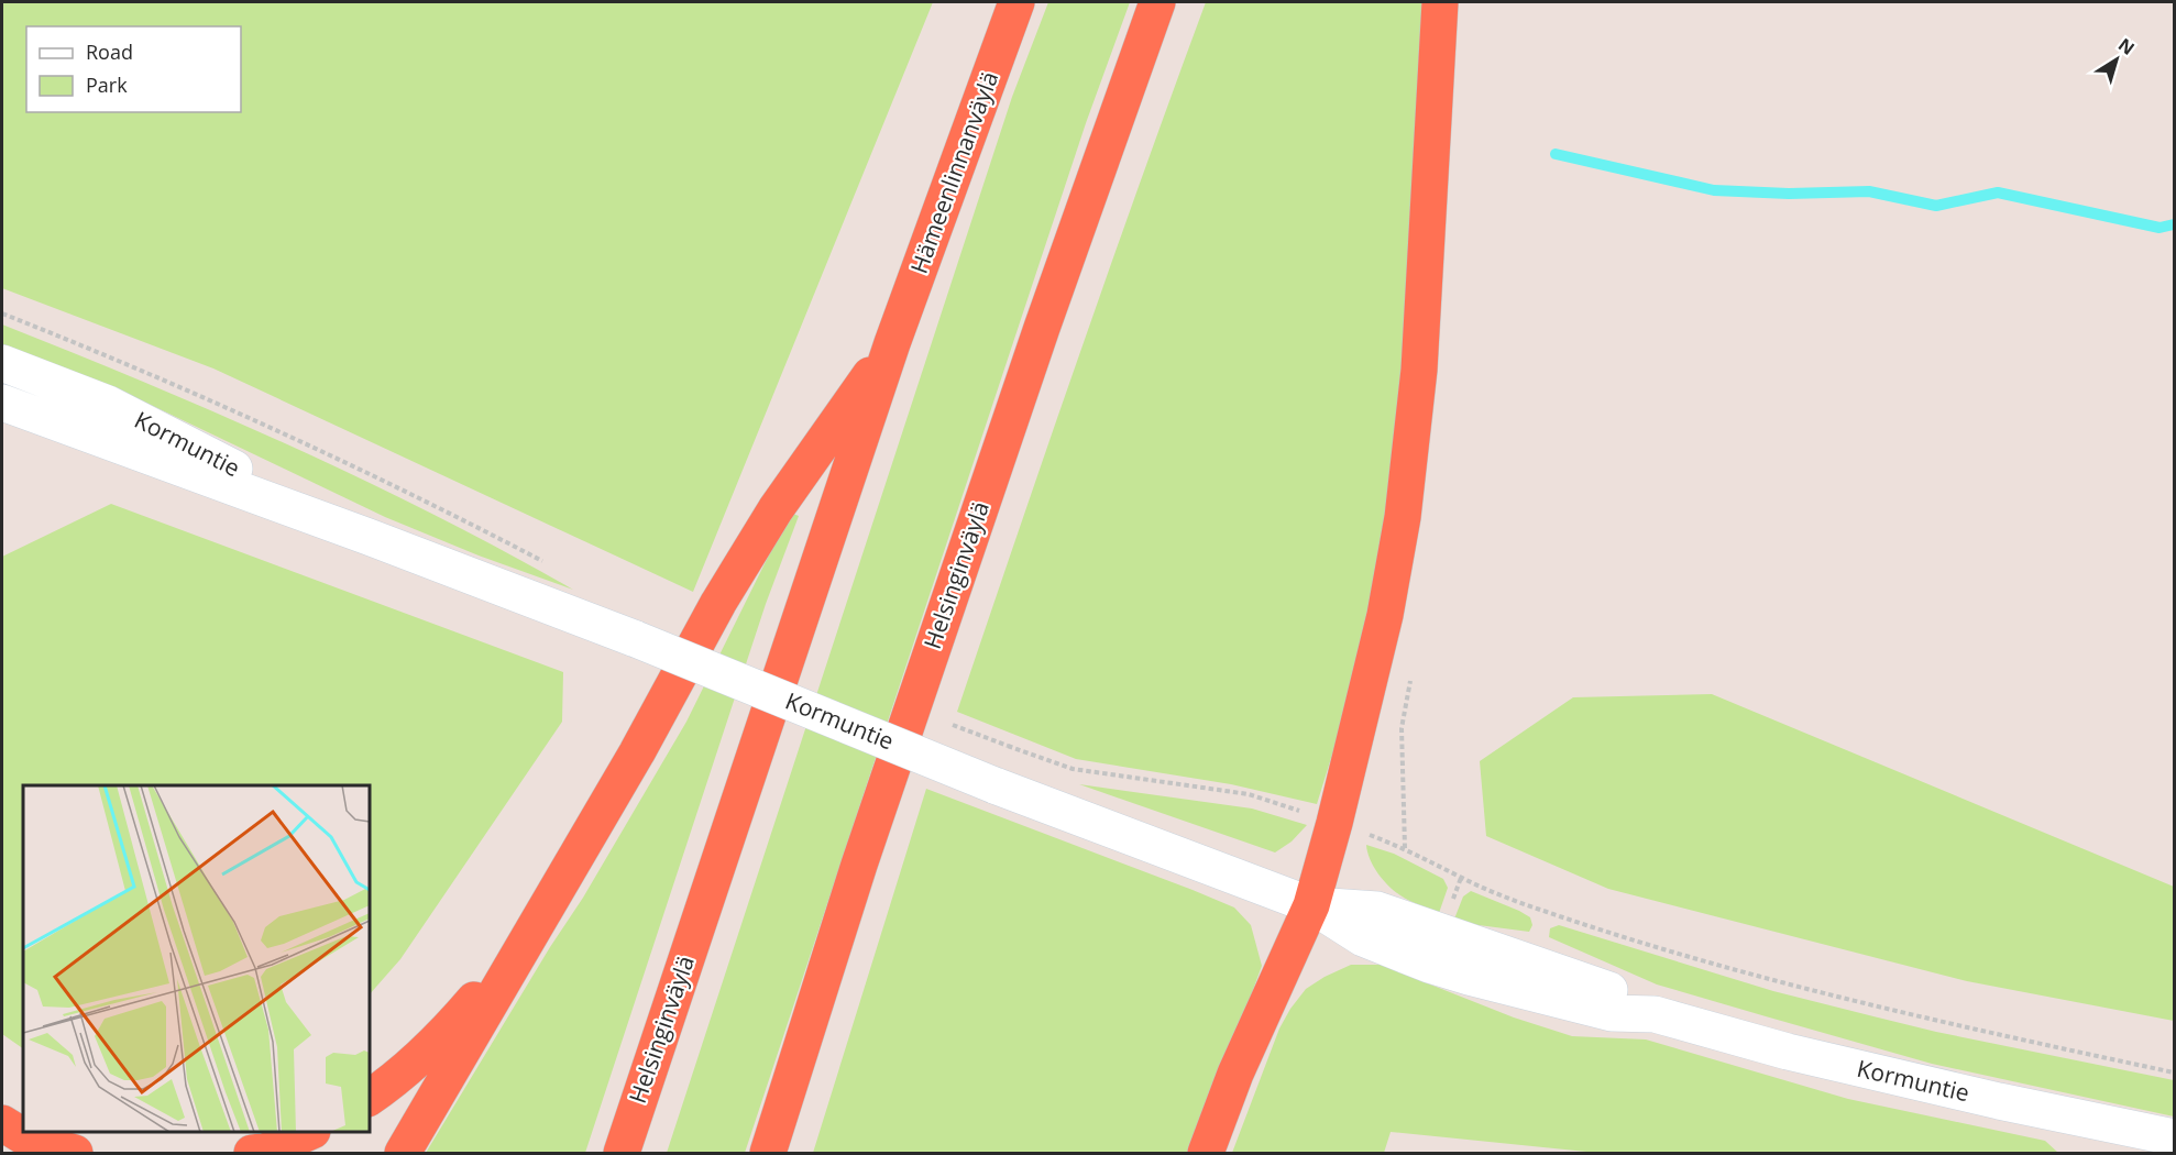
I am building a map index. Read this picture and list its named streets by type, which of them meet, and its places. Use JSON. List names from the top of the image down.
{
  "streets": {
    "highway": ["Hämeenlinnanväylä", "Helsinginväylä"],
    "street": ["Kormuntie"]
  },
  "crossings": [
    ["Hämeenlinnanväylä", "Helsinginväylä"]
  ],
  "legend": ["Road", "Park"],
  "north": "top right"
}
